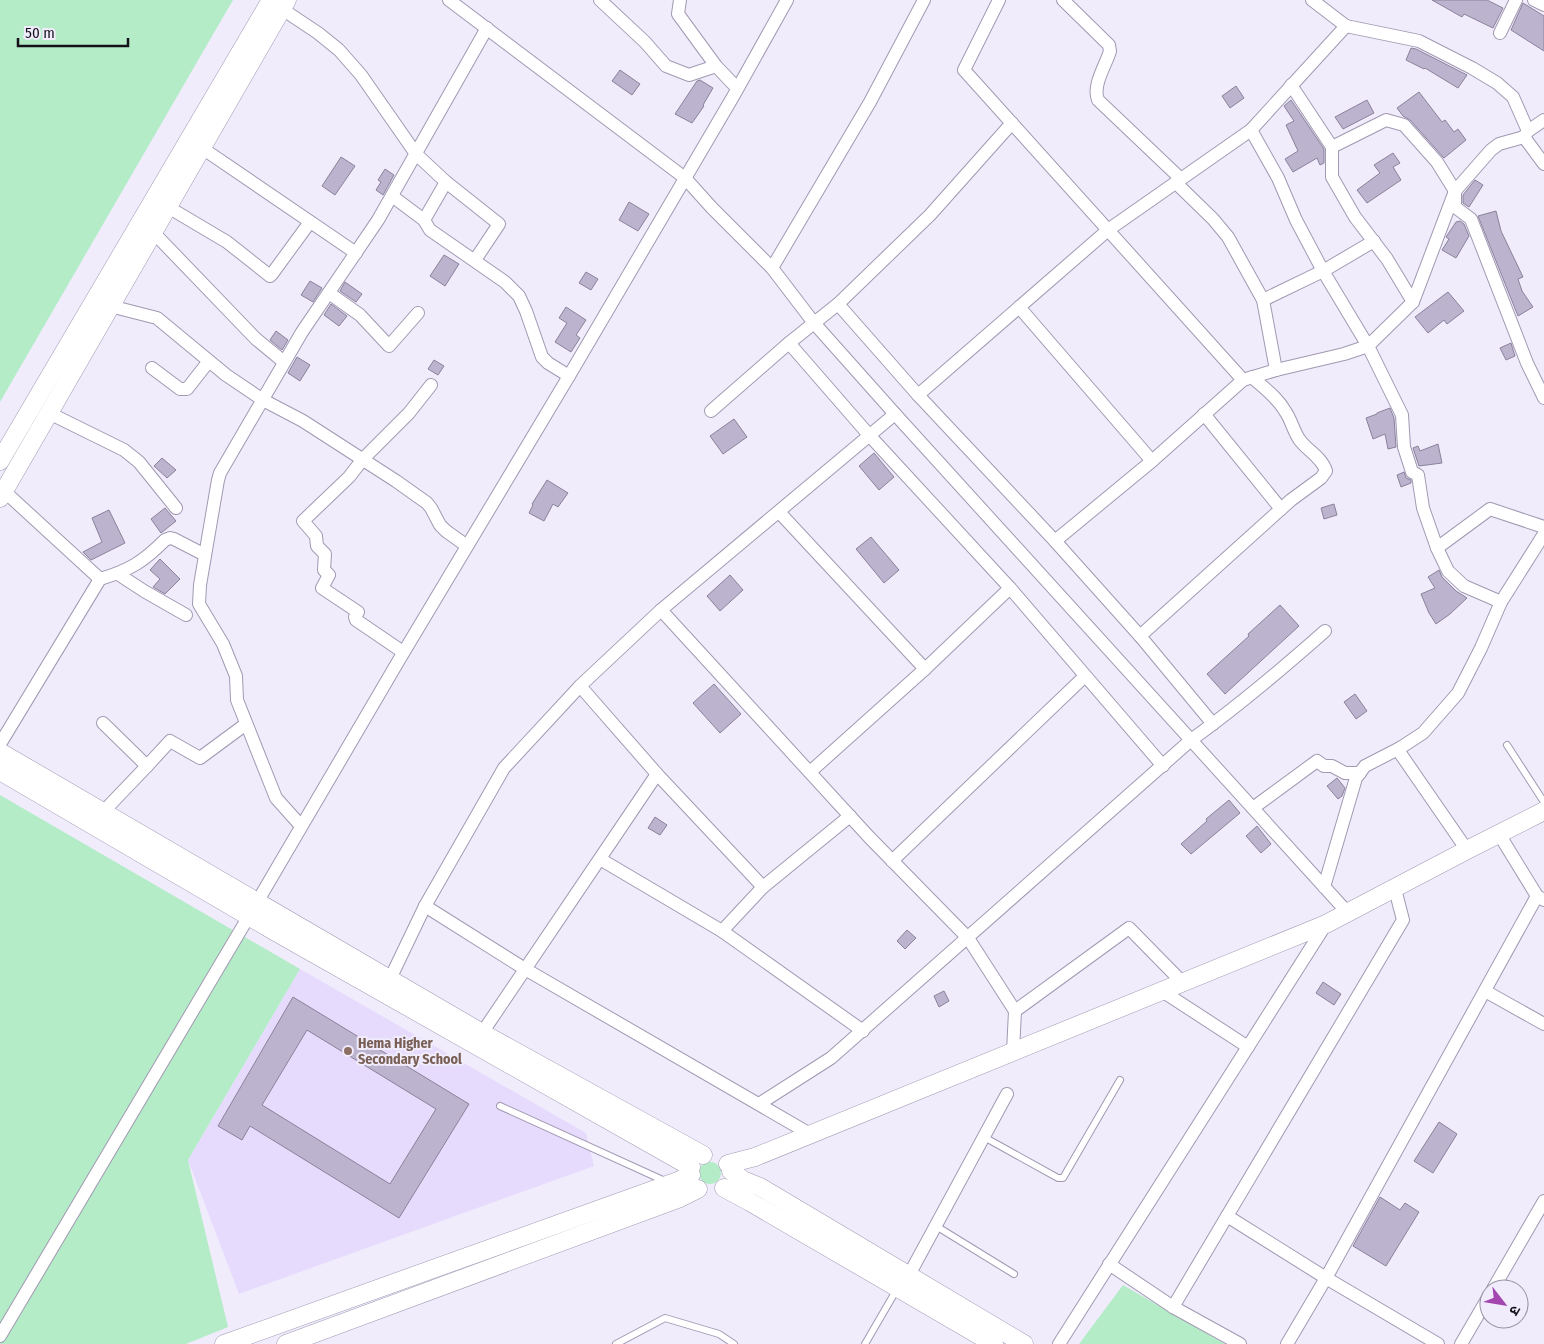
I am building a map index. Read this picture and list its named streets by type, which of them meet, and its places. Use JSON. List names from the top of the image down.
{
  "places": ["Hema Higher Secondary School"],
  "scale_bar": "50 m",
  "north": "bottom right"
}
